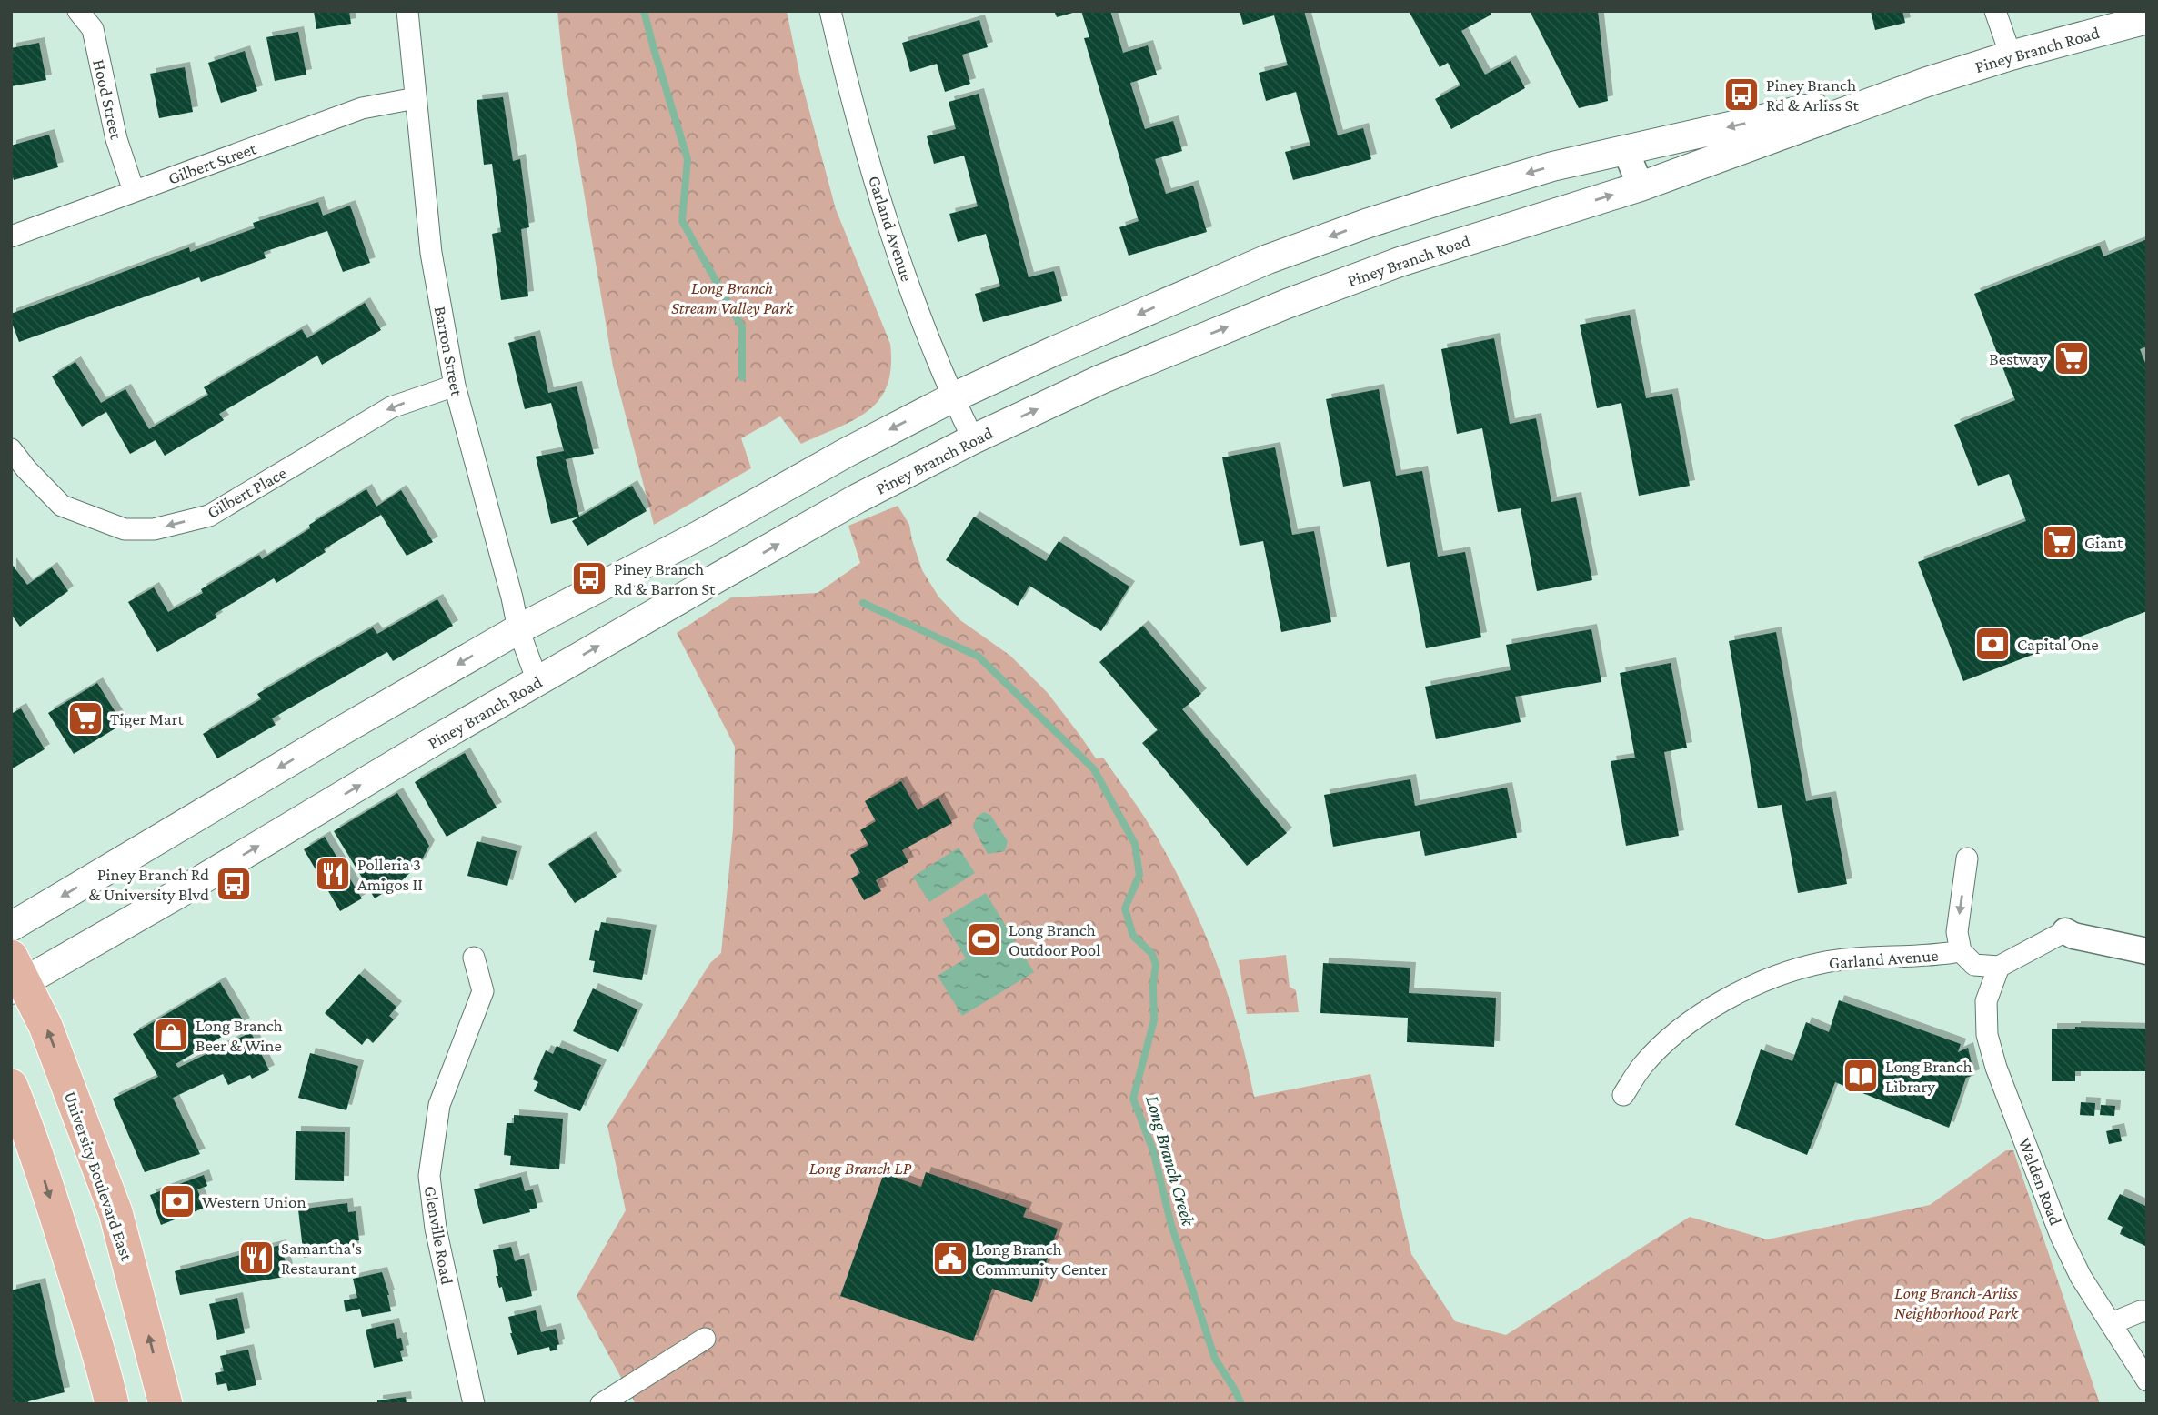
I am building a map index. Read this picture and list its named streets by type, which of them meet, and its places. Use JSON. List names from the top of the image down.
{
  "streets": {
    "main road": ["Piney Branch Road", "University Boulevard East"],
    "street": [
      "Hood Street",
      "Gilbert Street",
      "Garland Avenue",
      "Barron Street",
      "Gilbert Place",
      "Walden Road",
      "Glenville Road"
    ]
  },
  "crossings": [
    ["Piney Branch Road", "Garland Avenue"],
    ["Piney Branch Road", "Barron Street"],
    ["Piney Branch Road", "University Boulevard East"],
    ["Hood Street", "Gilbert Street"],
    ["Gilbert Street", "Barron Street"],
    ["Barron Street", "Gilbert Place"]
  ],
  "one_way": ["Gilbert Place"],
  "water": ["Long Branch Creek"],
  "parks": ["Long Branch Stream Valley Park", "Long Branch LP", "Long Branch-Arliss Neighborhood Park"],
  "places": {
    "bus stop": ["Piney Branch Rd & Arliss St", "Piney Branch Rd & Barron St", "Piney Branch Rd & University Blvd"],
    "supermarket": ["Bestway", "Giant", "Tiger Mart"],
    "bank": ["Capital One", "Western Union"],
    "restaurant": ["Polleria 3 Amigos II", "Samantha's Restaurant"],
    "sports": ["Long Branch Outdoor Pool"],
    "shop": ["Long Branch Beer & Wine"],
    "library": ["Long Branch Library"],
    "public building": ["Long Branch Community Center"]
  }
}
